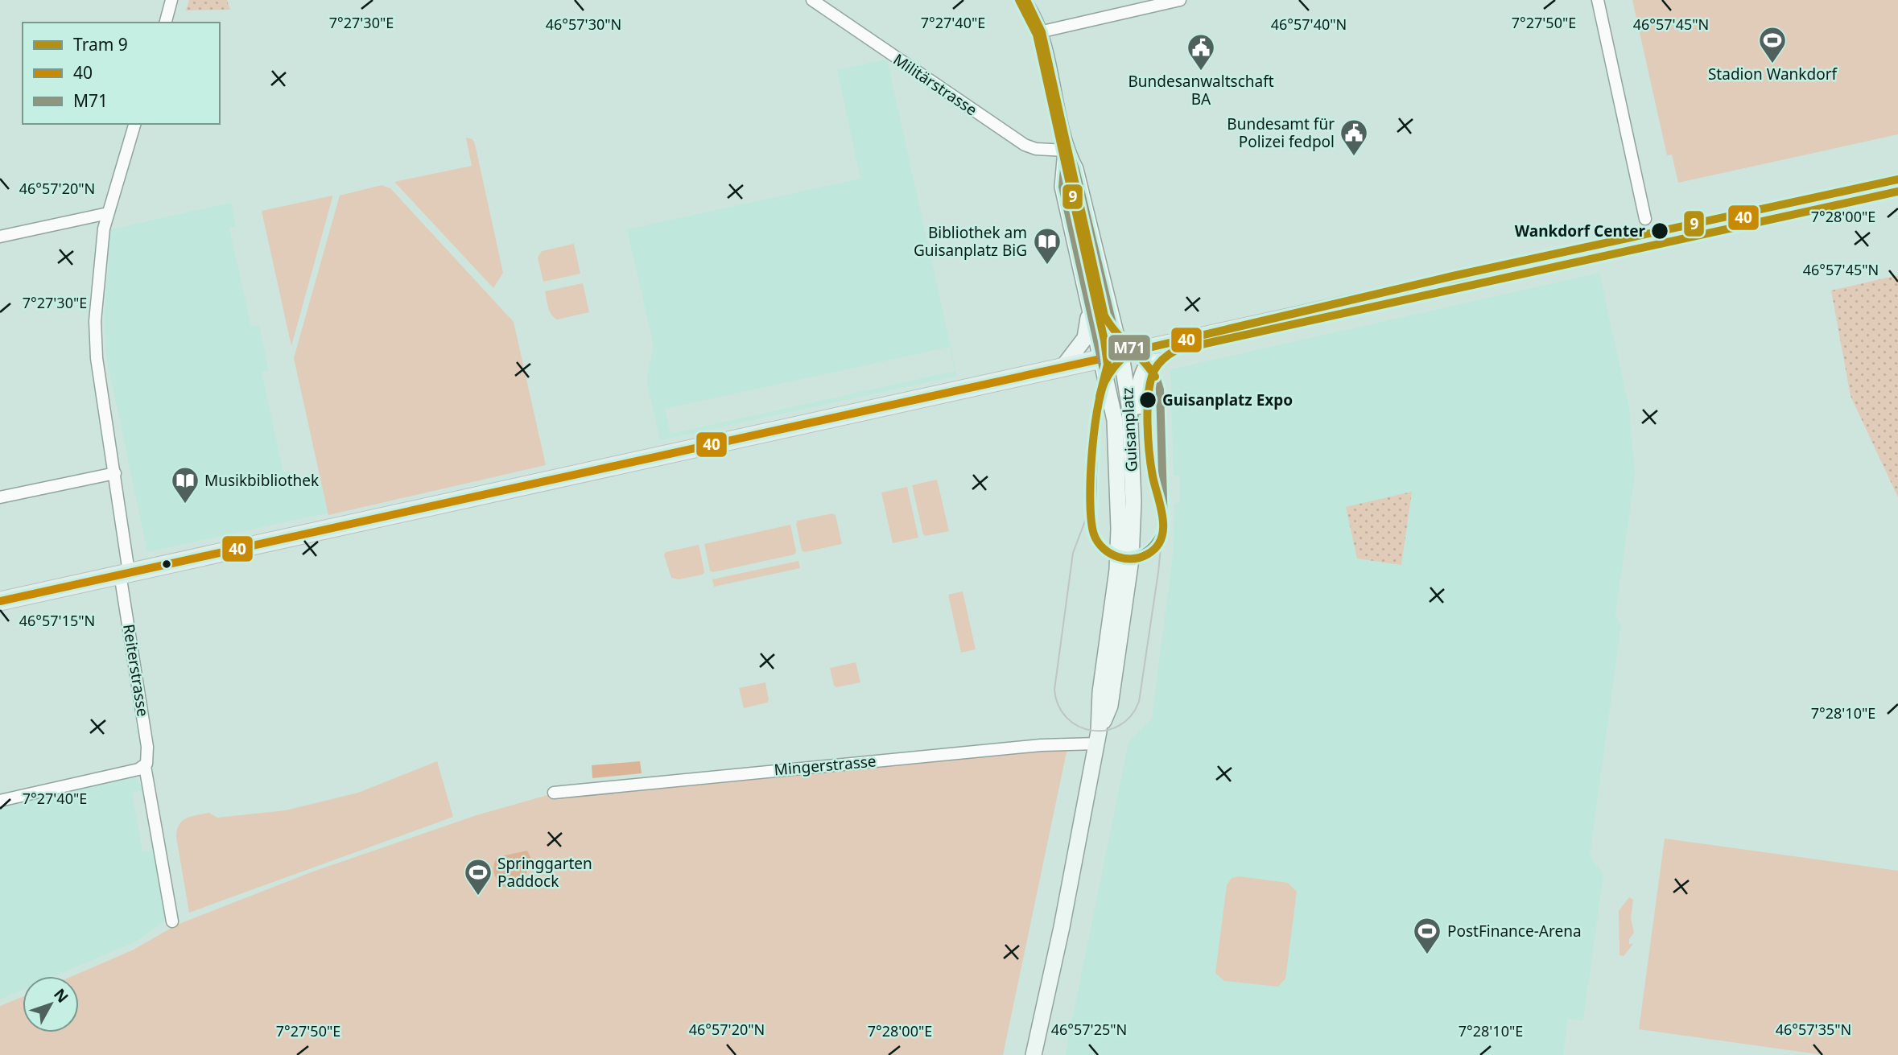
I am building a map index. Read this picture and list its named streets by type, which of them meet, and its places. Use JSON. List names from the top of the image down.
{
  "streets": {
    "main road": ["Guisanplatz"],
    "street": ["Militärstrasse", "Reiterstrasse", "Mingerstrasse"]
  },
  "crossings": [
    ["Militärstrasse", "Guisanplatz"]
  ],
  "places": {
    "sports": ["Stadion Wankdorf", "Springgarten Paddock", "PostFinance-Arena"],
    "public building": ["Bundesanwaltschaft BA", "Bundesamt für Polizei fedpol"],
    "other": ["Wankdorf Center", "Guisanplatz Expo"],
    "library": ["Bibliothek am Guisanplatz BiG", "Musikbibliothek"]
  },
  "lines": ["tram line 9", "transit line M71", "transit line 40"],
  "legend": ["Tram 9", "40", "M71"],
  "north": "top right",
  "coordinates": [
    "7°27'30\"E",
    "7°27'40\"E",
    "7°27'50\"E",
    "46°57'45\"N",
    "46°57'30\"N",
    "46°57'40\"N",
    "46°57'20\"N",
    "7°28'00\"E",
    "46°57'15\"N",
    "7°28'10\"E",
    "46°57'25\"N",
    "46°57'35\"N"
  ]
}
